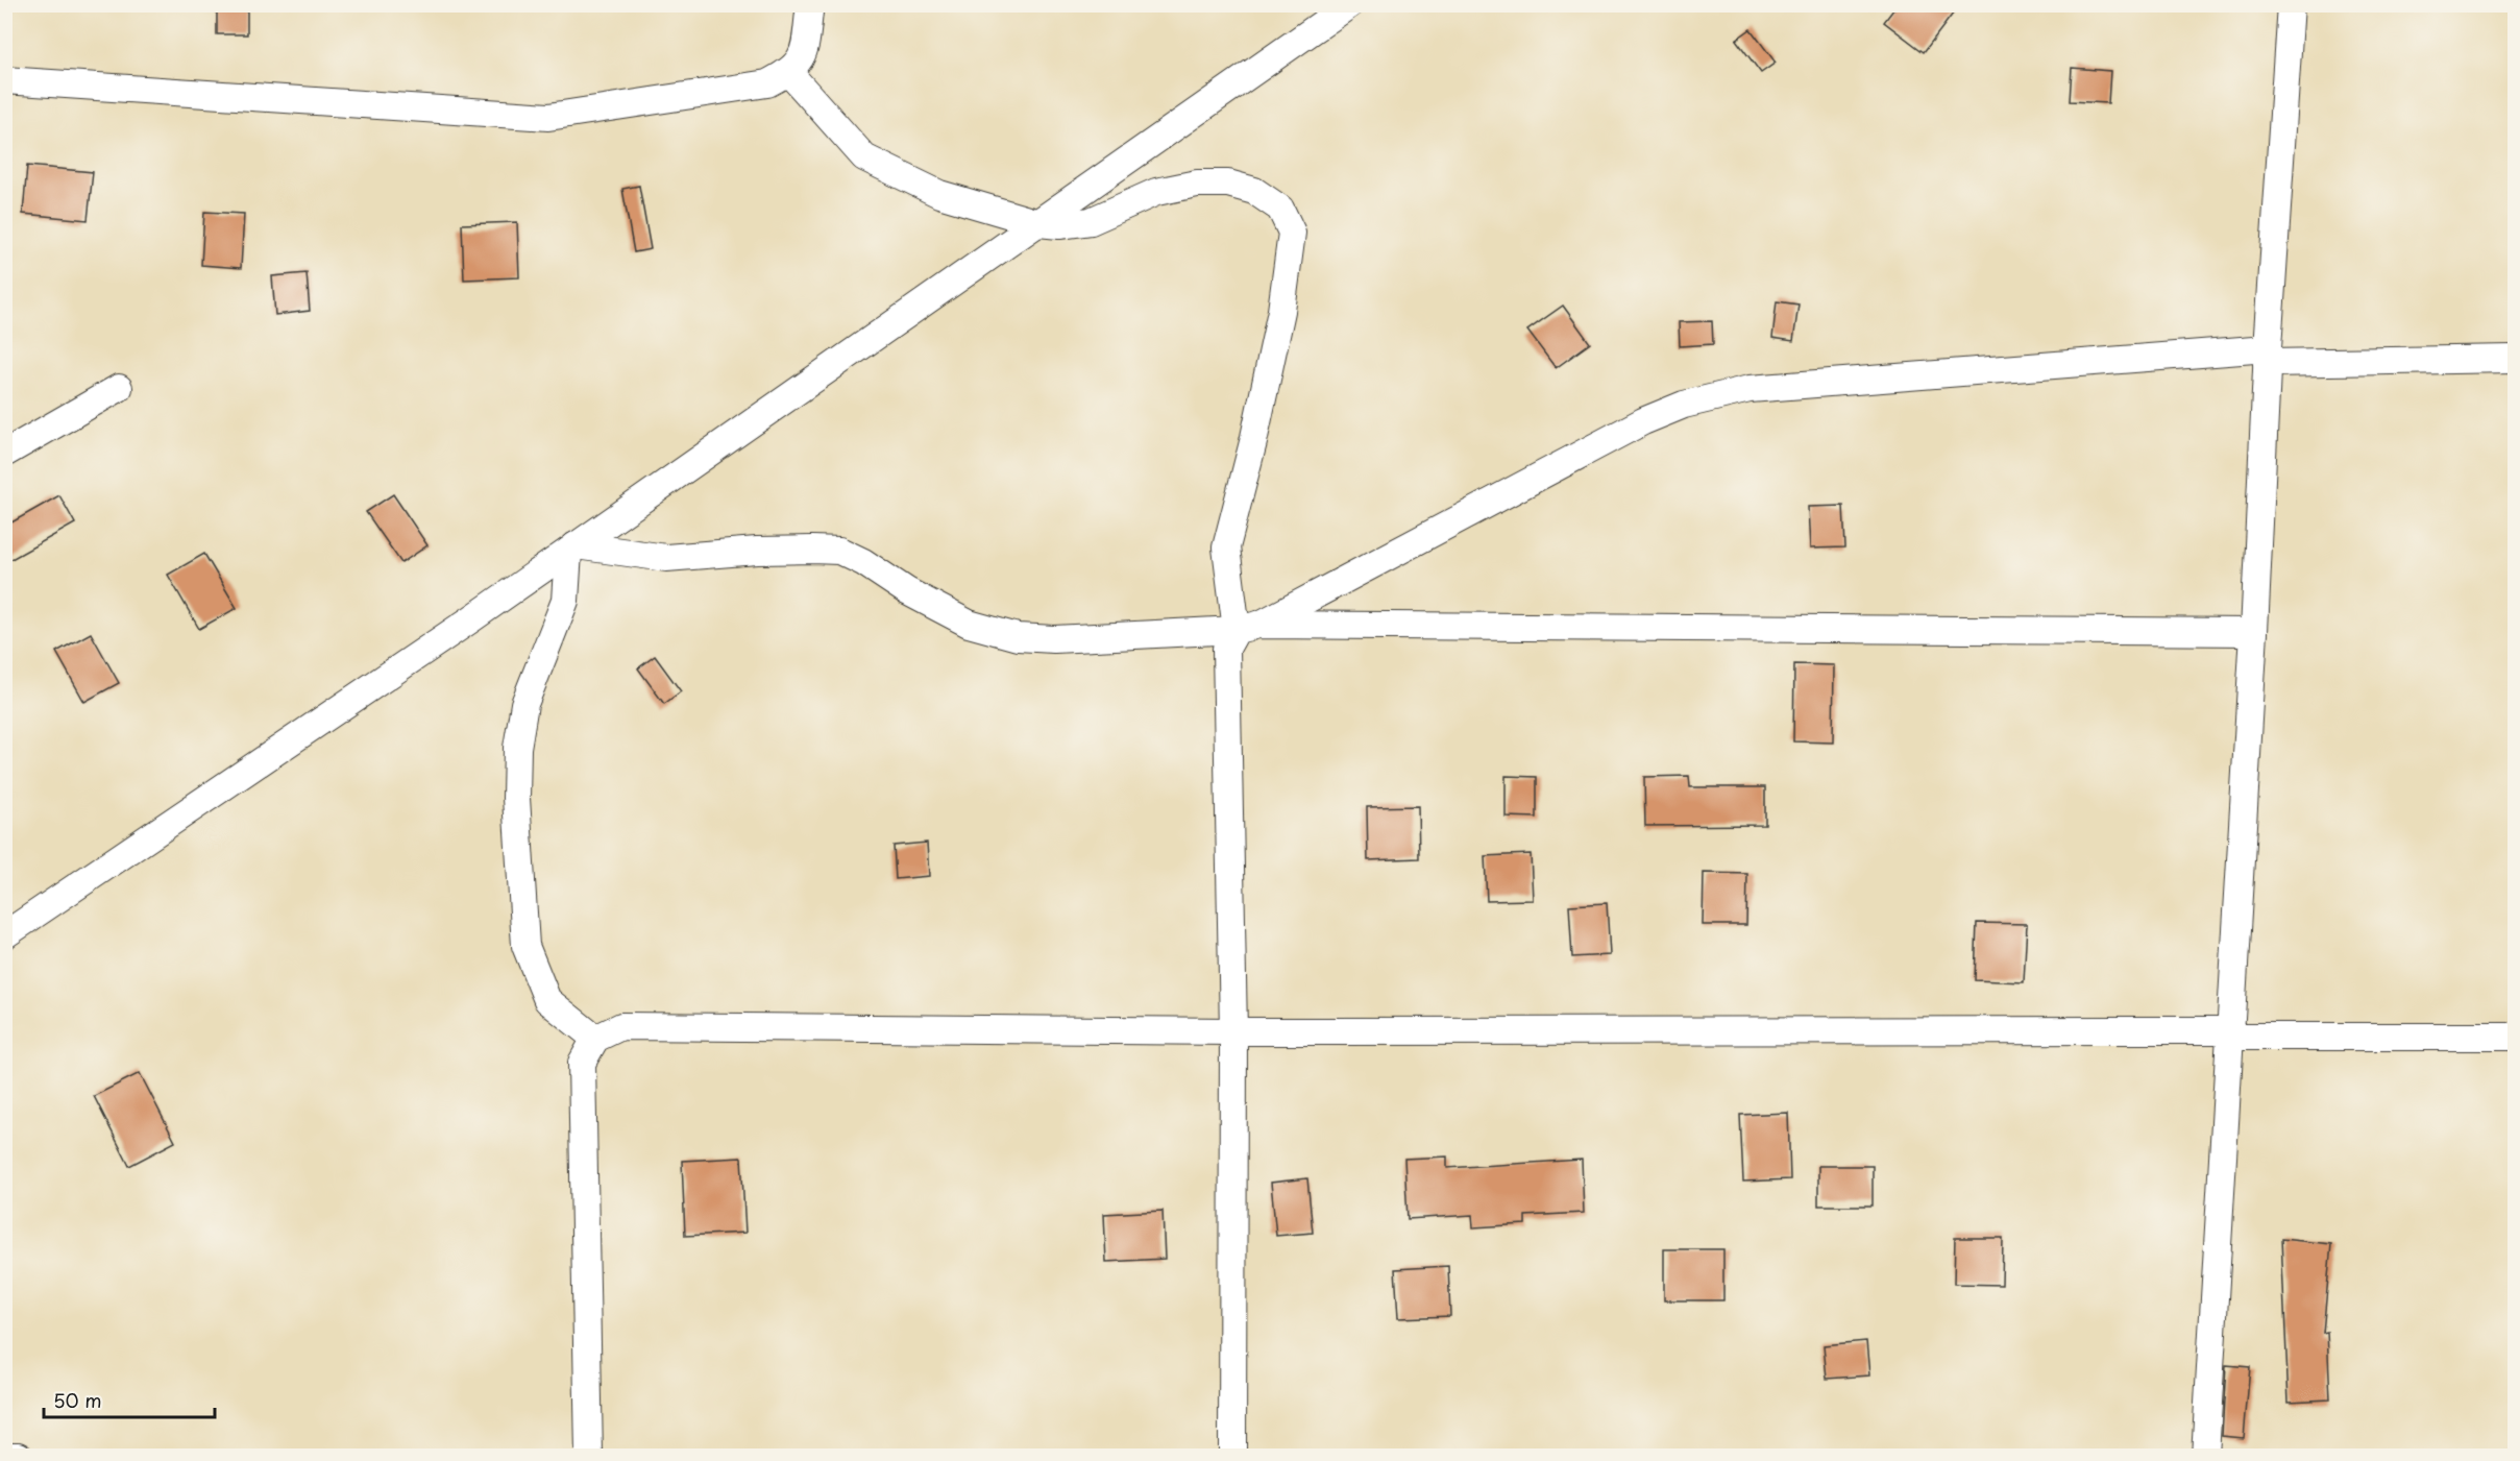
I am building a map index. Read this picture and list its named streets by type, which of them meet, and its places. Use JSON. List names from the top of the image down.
{
  "scale_bar": "50 m"
}
